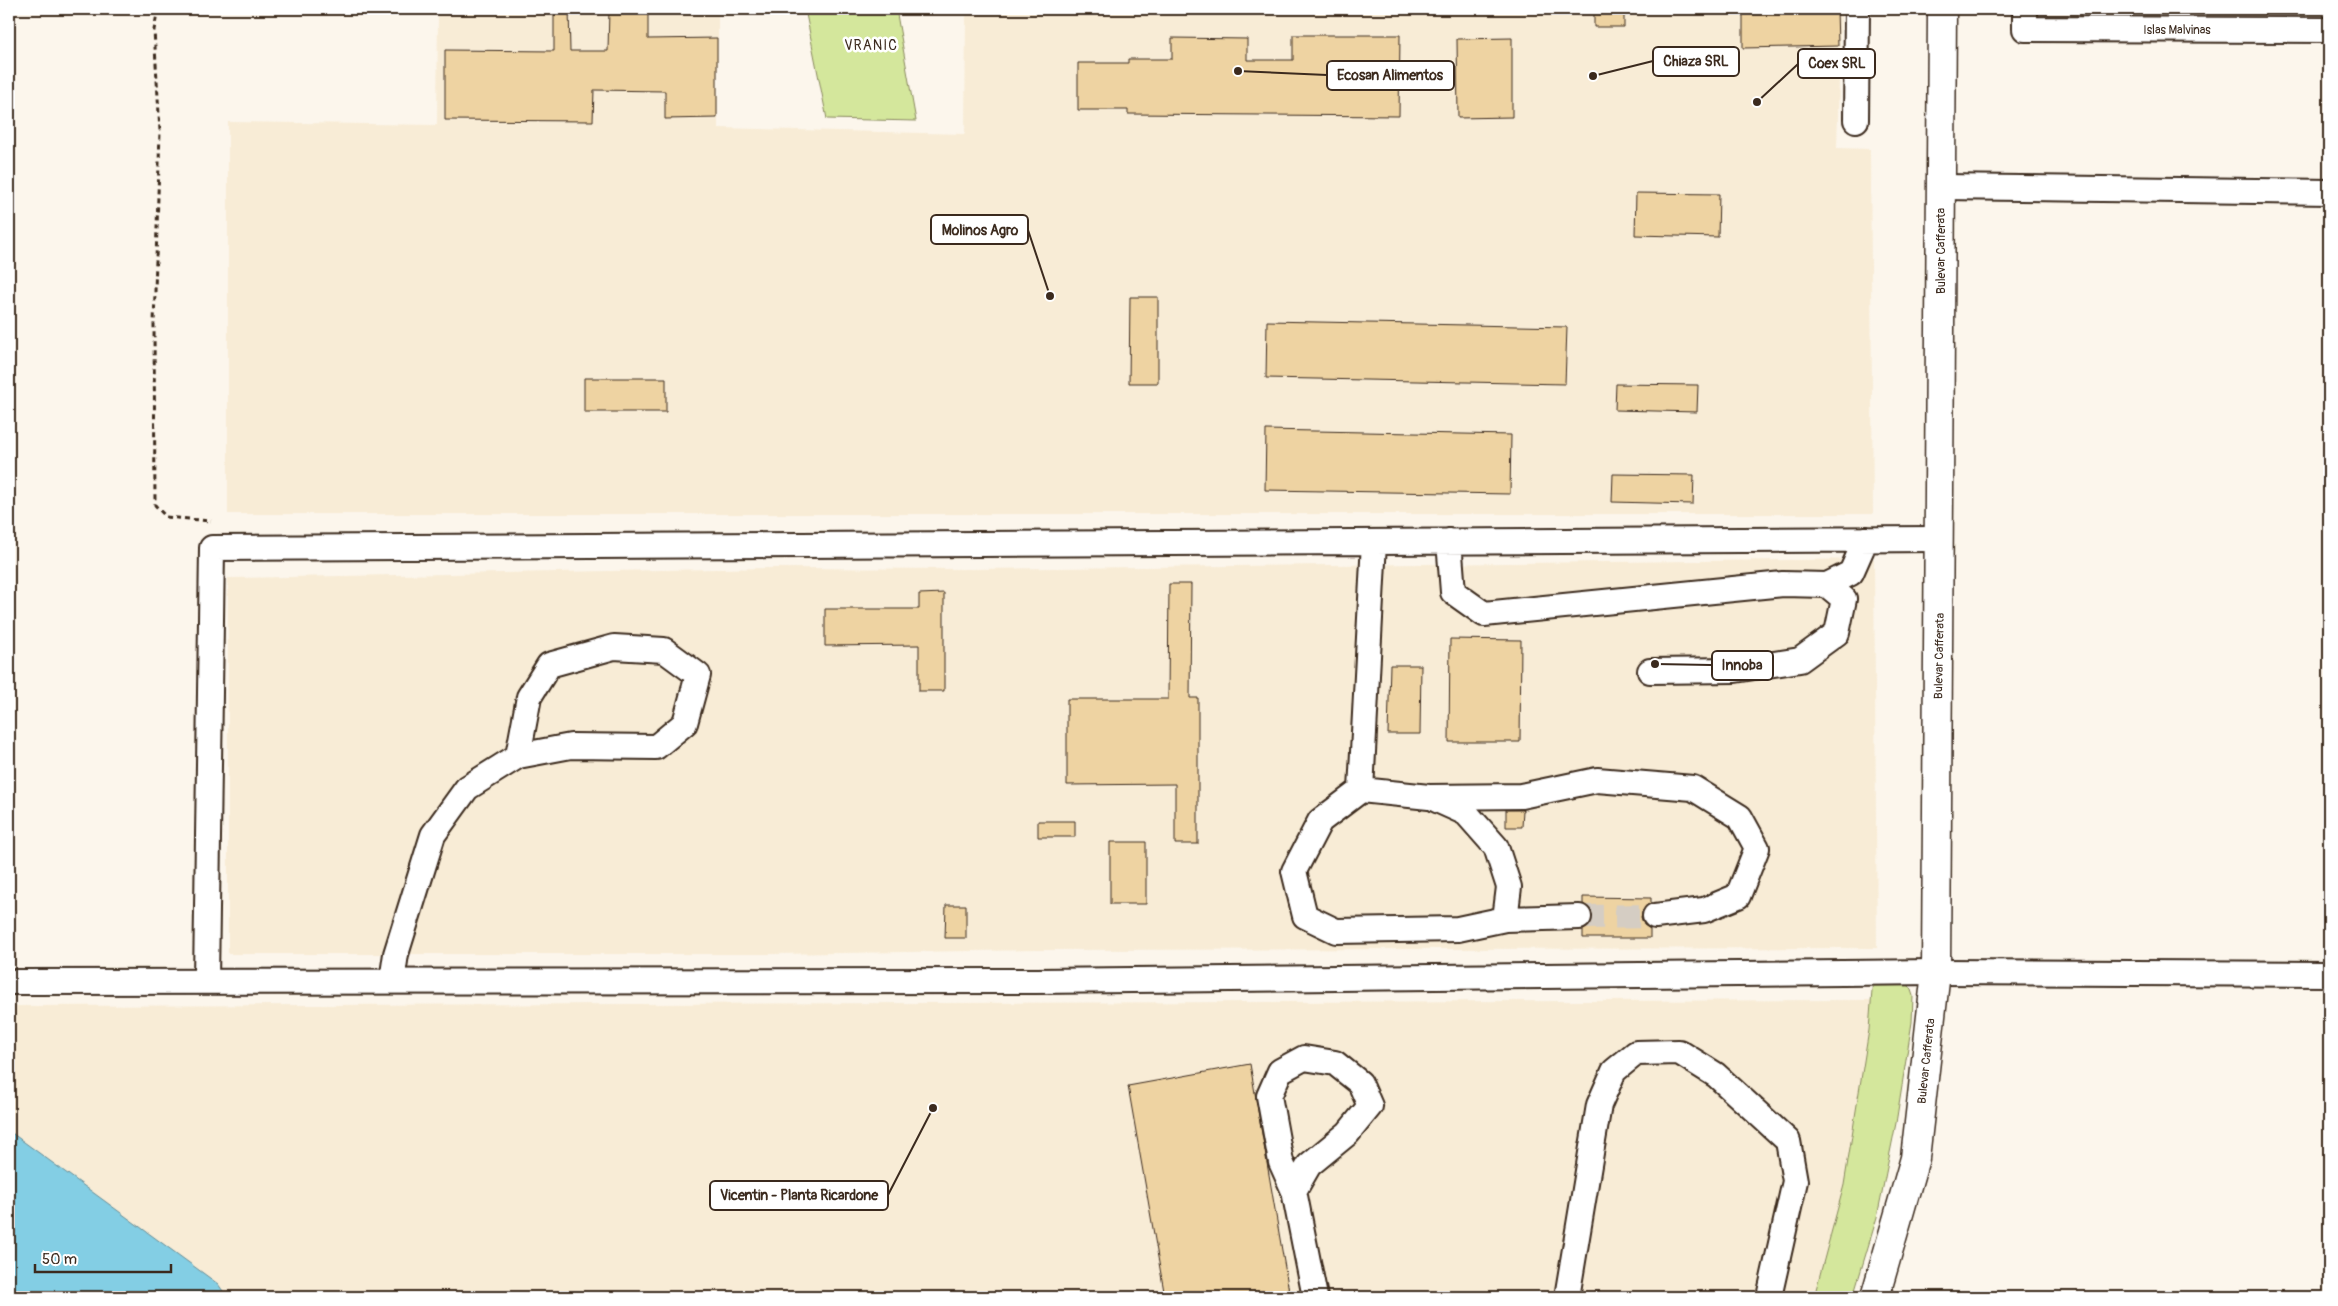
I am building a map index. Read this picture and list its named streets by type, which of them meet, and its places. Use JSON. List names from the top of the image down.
{
  "streets": {
    "highway": ["Bulevar Cafferata"],
    "street": ["Islas Malvinas"]
  },
  "districts": ["VRANIC"],
  "places": [
    "Ecosan Alimentos",
    "Chiaza SRL",
    "Coex SRL",
    "Molinos Agro",
    "Innoba",
    "Vicentin - Planta Ricardone"
  ],
  "scale_bar": "50 m"
}
